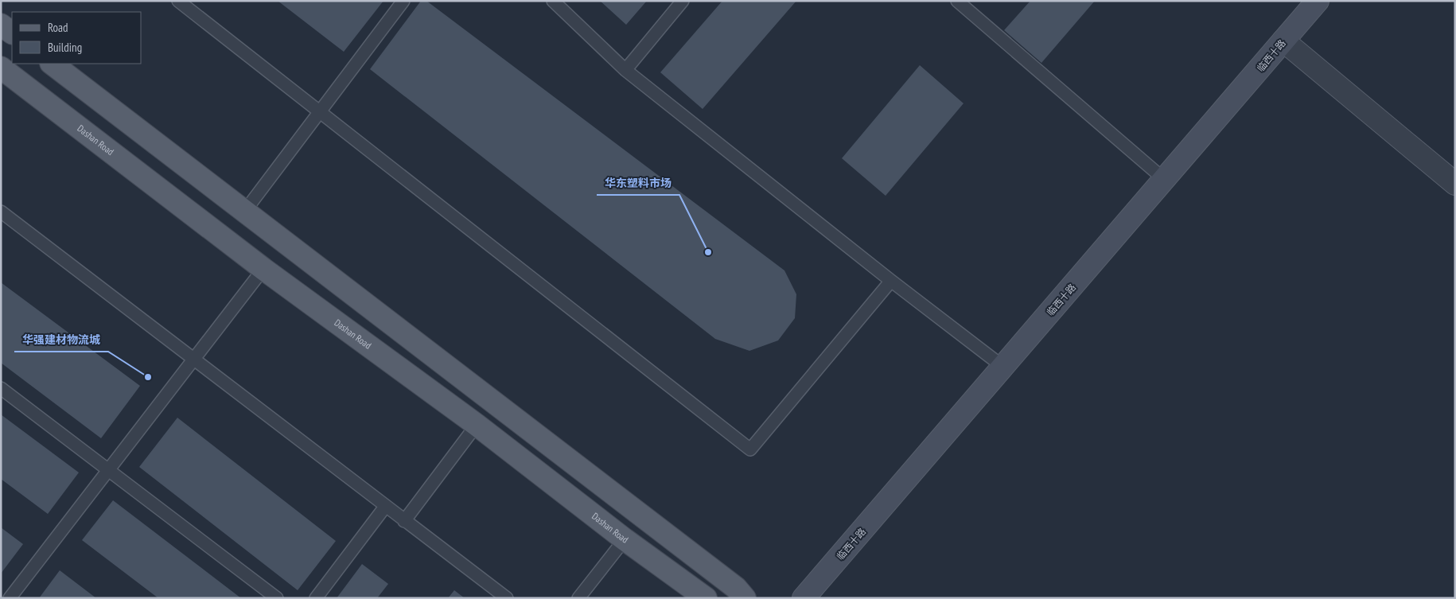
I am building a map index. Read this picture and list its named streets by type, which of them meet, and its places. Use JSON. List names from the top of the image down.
{
  "streets": {
    "main road": ["临西十路", "Dashan Road"]
  },
  "places": ["华东塑料市场", "华强建材物流城"],
  "legend": ["Road", "Building"]
}
